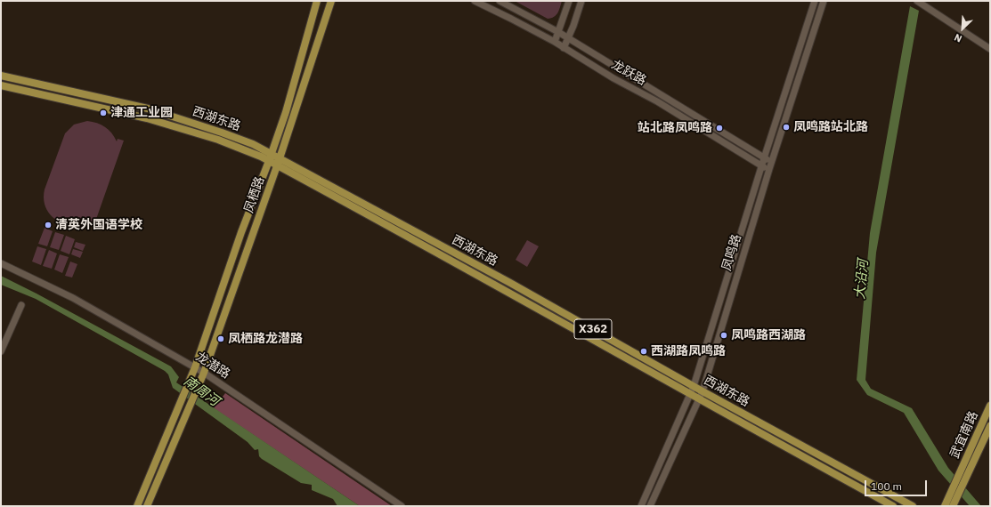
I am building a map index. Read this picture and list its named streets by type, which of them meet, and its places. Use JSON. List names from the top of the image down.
{
  "streets": {
    "main road": [
      "西湖东路",
      "凤栖路",
      "X362",
      "武宜南路"
    ],
    "street": ["龙跃路", "凤鸣路", "龙潜路"]
  },
  "crossings": [
    ["龙跃路", "凤鸣路"],
    ["西湖东路", "凤栖路"],
    ["西湖东路", "凤鸣路"],
    ["凤栖路", "龙潜路"]
  ],
  "water": ["大沿河", "南周河"],
  "places": [
    "津通工业园",
    "凤鸣路站北路",
    "站北路凤鸣路",
    "清英外国语学校",
    "凤鸣路西湖路",
    "凤栖路龙潜路",
    "西湖路凤鸣路"
  ],
  "scale_bar": "100 m",
  "north": "bottom left"
}
